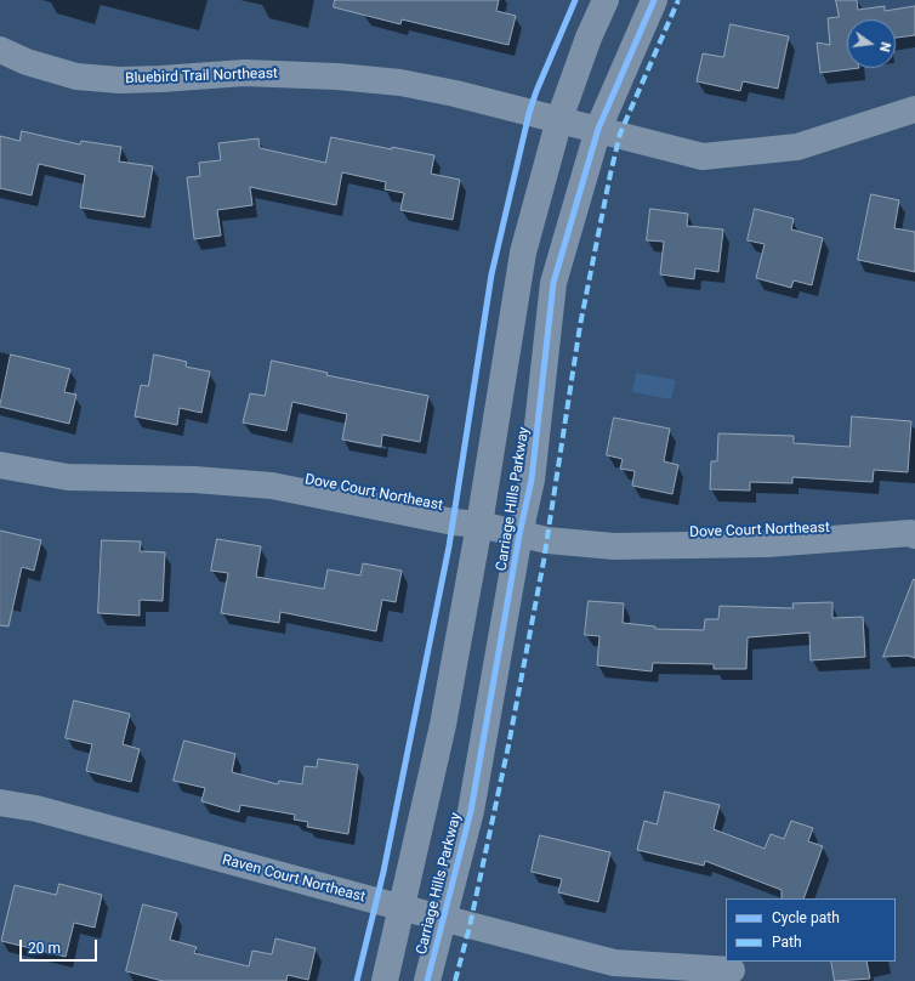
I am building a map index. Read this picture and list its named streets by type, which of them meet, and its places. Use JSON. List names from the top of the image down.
{
  "streets": {
    "street": [
      "Bluebird Trail Northeast",
      "Dove Court Northeast",
      "Carriage Hills Parkway",
      "Raven Court Northeast"
    ]
  },
  "crossings": [
    ["Bluebird Trail Northeast", "Carriage Hills Parkway"],
    ["Dove Court Northeast", "Carriage Hills Parkway"],
    ["Carriage Hills Parkway", "Raven Court Northeast"]
  ],
  "legend": ["Cycle path", "Path"],
  "scale_bar": "20 m",
  "north": "right"
}
